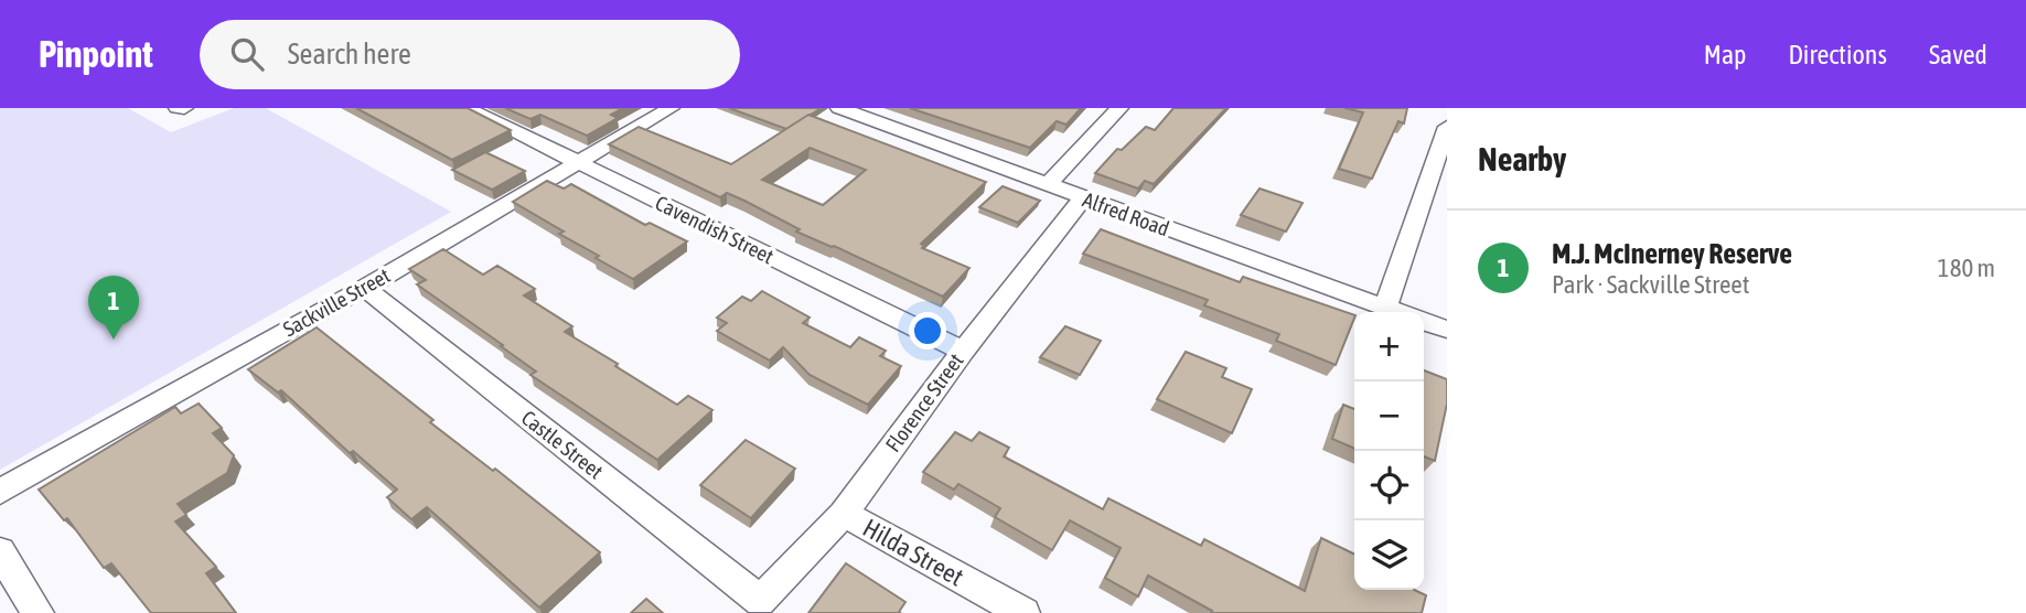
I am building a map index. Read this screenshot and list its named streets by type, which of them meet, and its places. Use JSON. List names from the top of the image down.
{
  "streets": {
    "street": [
      "Alfred Road",
      "Cavendish Street",
      "Sackville Street",
      "Florence Street",
      "Castle Street",
      "Hilda Street"
    ]
  },
  "crossings": [
    ["Alfred Road", "Florence Street"],
    ["Cavendish Street", "Sackville Street"],
    ["Cavendish Street", "Florence Street"],
    ["Sackville Street", "Castle Street"],
    ["Florence Street", "Castle Street"],
    ["Florence Street", "Hilda Street"]
  ],
  "page": {
    "header": "Pinpoint",
    "search": "Search here",
    "nav": ["Map", "Directions", "Saved"],
    "heading": "Nearby",
    "list": [
      {
        "mark": "1",
        "name": "M.J. McInerney Reserve",
        "note": "Park · Sackville Street",
        "value": "180 m"
      }
    ],
    "pins": "1",
    "map_buttons": ["+", "−"]
  }
}
